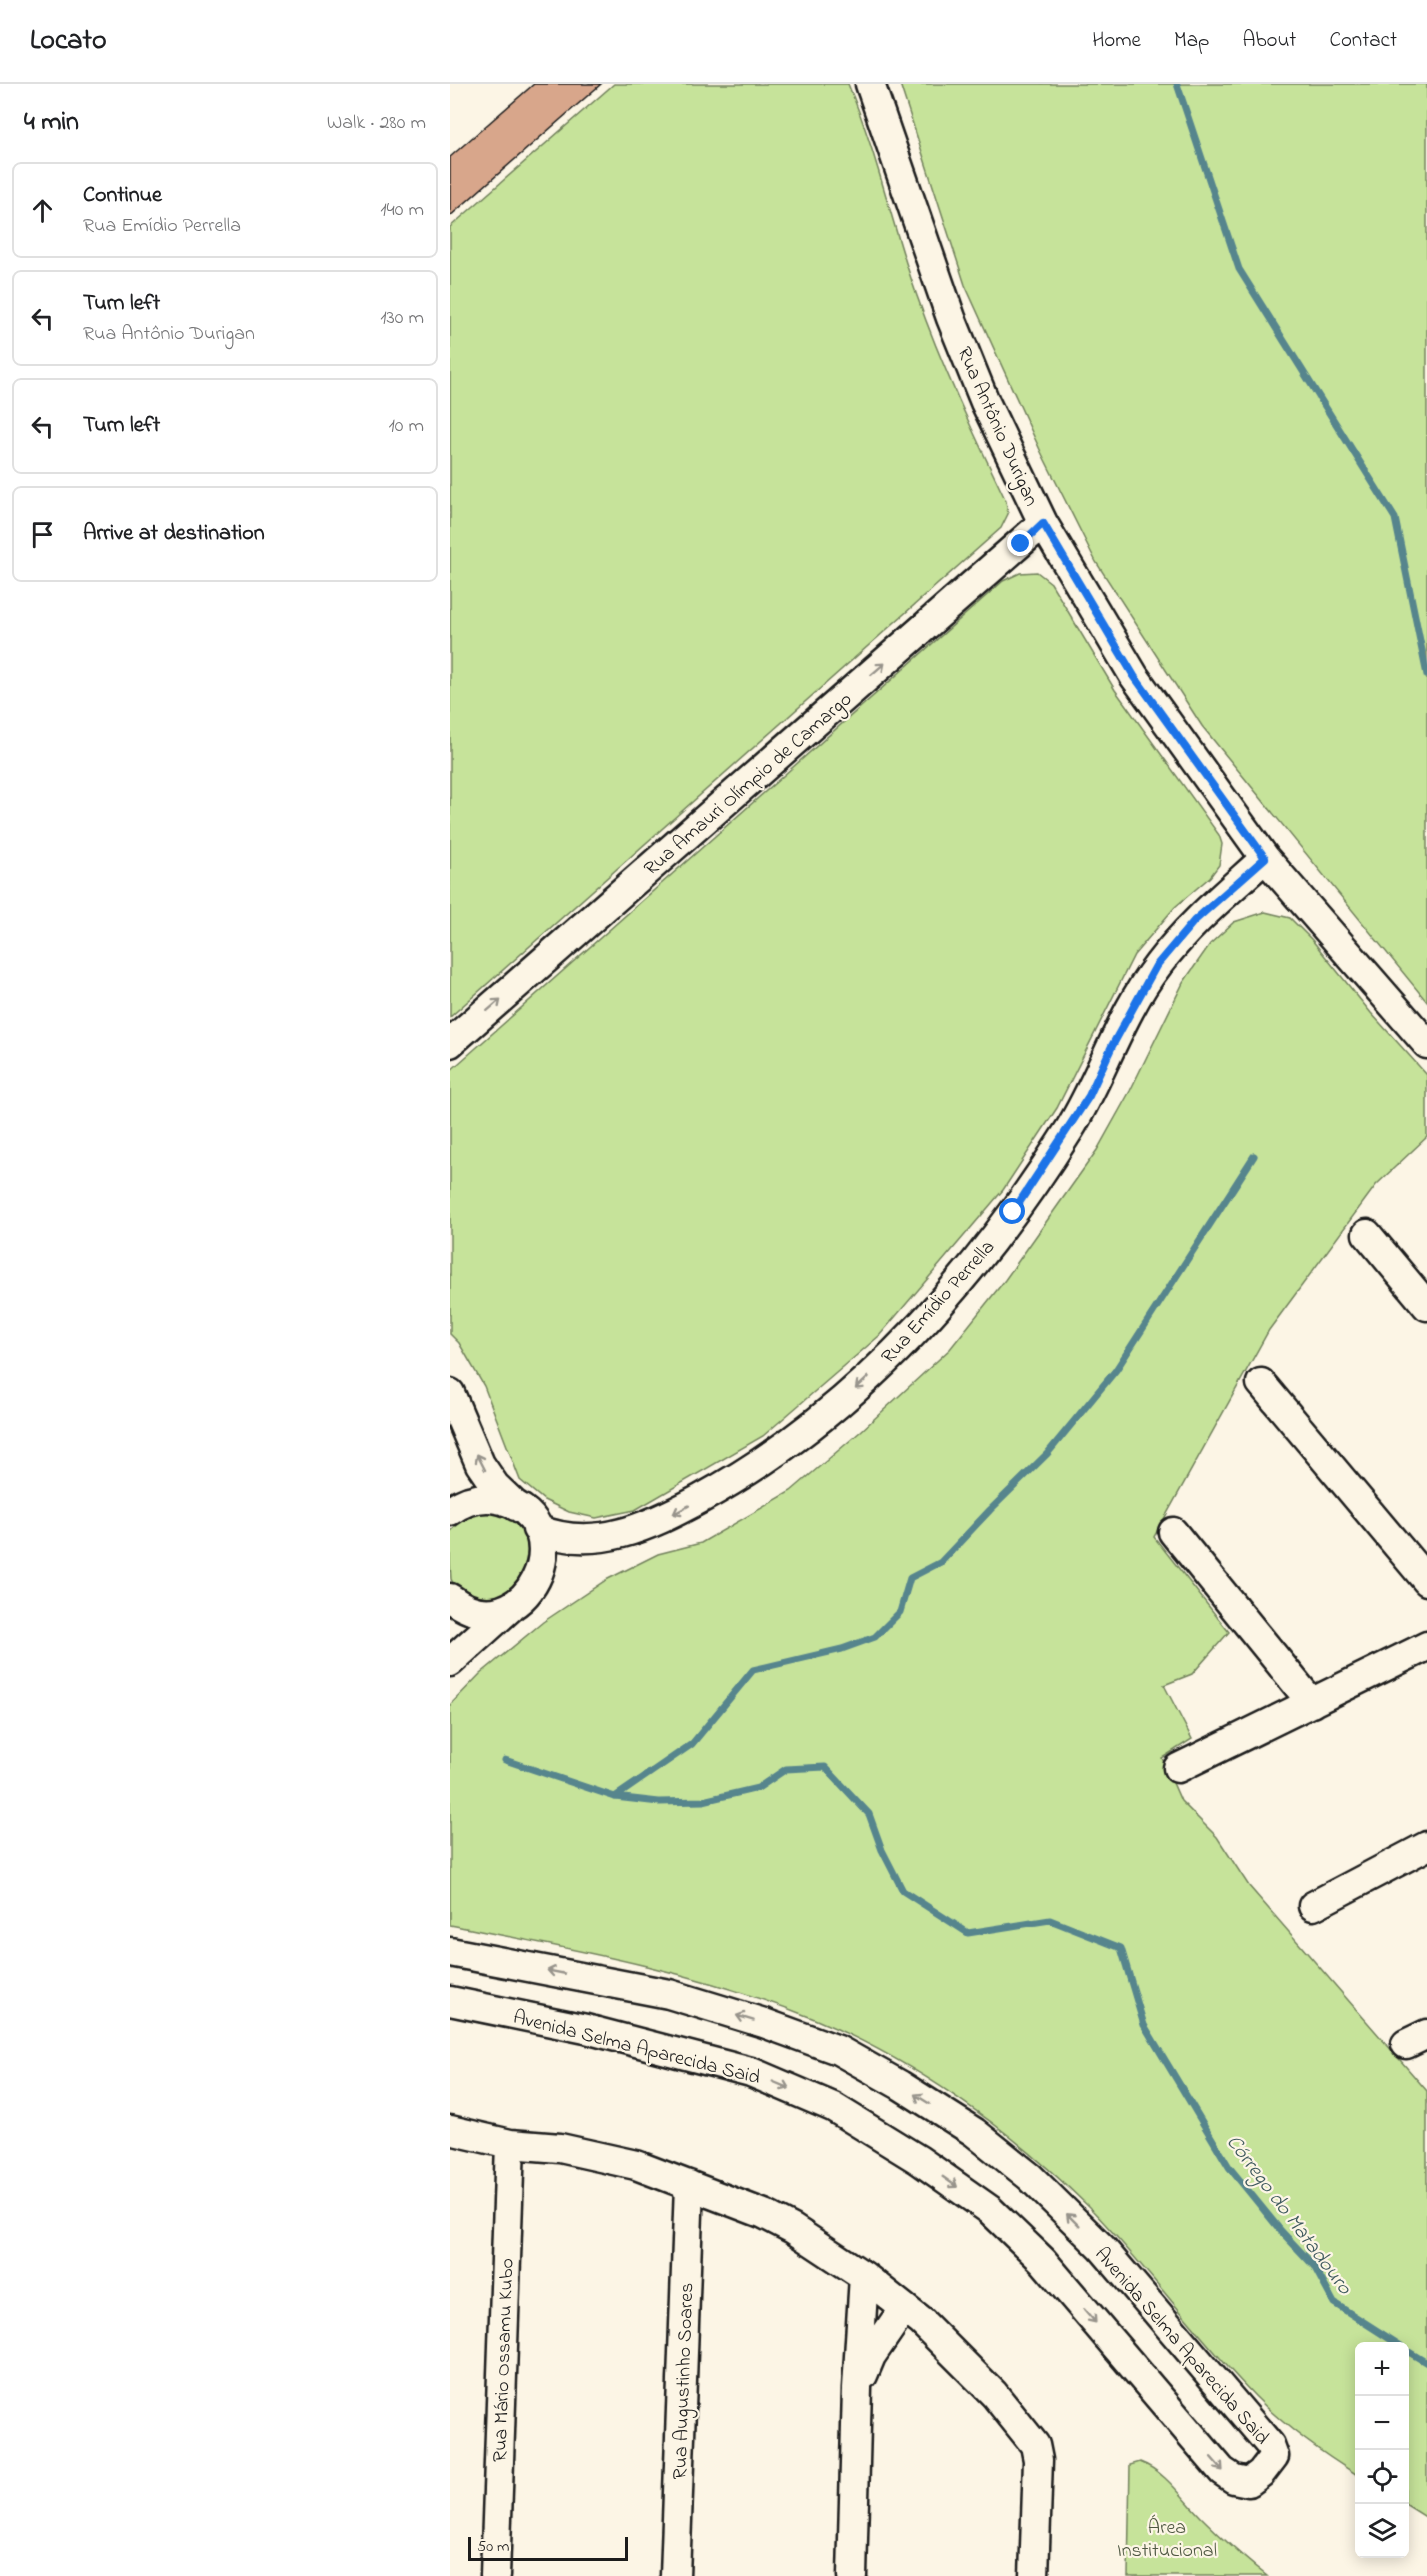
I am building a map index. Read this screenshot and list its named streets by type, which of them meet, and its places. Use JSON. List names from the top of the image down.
{
  "streets": {
    "street": [
      "Rua Antônio Durigan",
      "Rua Amauri Olímpio de Camargo",
      "Rua Emídio Perrella",
      "Avenida Selma Aparecida Said",
      "Rua Mário Ossamu Kubo",
      "Rua Augustinho Soares"
    ]
  },
  "crossings": [
    ["Rua Antônio Durigan", "Rua Amauri Olímpio de Camargo"],
    ["Rua Antônio Durigan", "Rua Emídio Perrella"]
  ],
  "one_way": ["Rua Amauri Olímpio de Camargo", "Rua Emídio Perrella"],
  "water": ["Córrego do Matadouro"],
  "parks": ["Área Institucional"],
  "scale_bar": "50 m",
  "page": {
    "header": "Locato",
    "nav": [
      "Home",
      "Map",
      "About",
      "Contact"
    ],
    "heading": ["4 min", "Walk · 280 m"],
    "list": [
      ["Continue", "Rua Emídio Perrella", "140 m"],
      ["Turn left", "Rua Antônio Durigan", "130 m"],
      ["Turn left", "10 m"],
      "Arrive at destination"
    ],
    "map_buttons": ["+", "−"],
    "scale": "50 m"
  }
}
